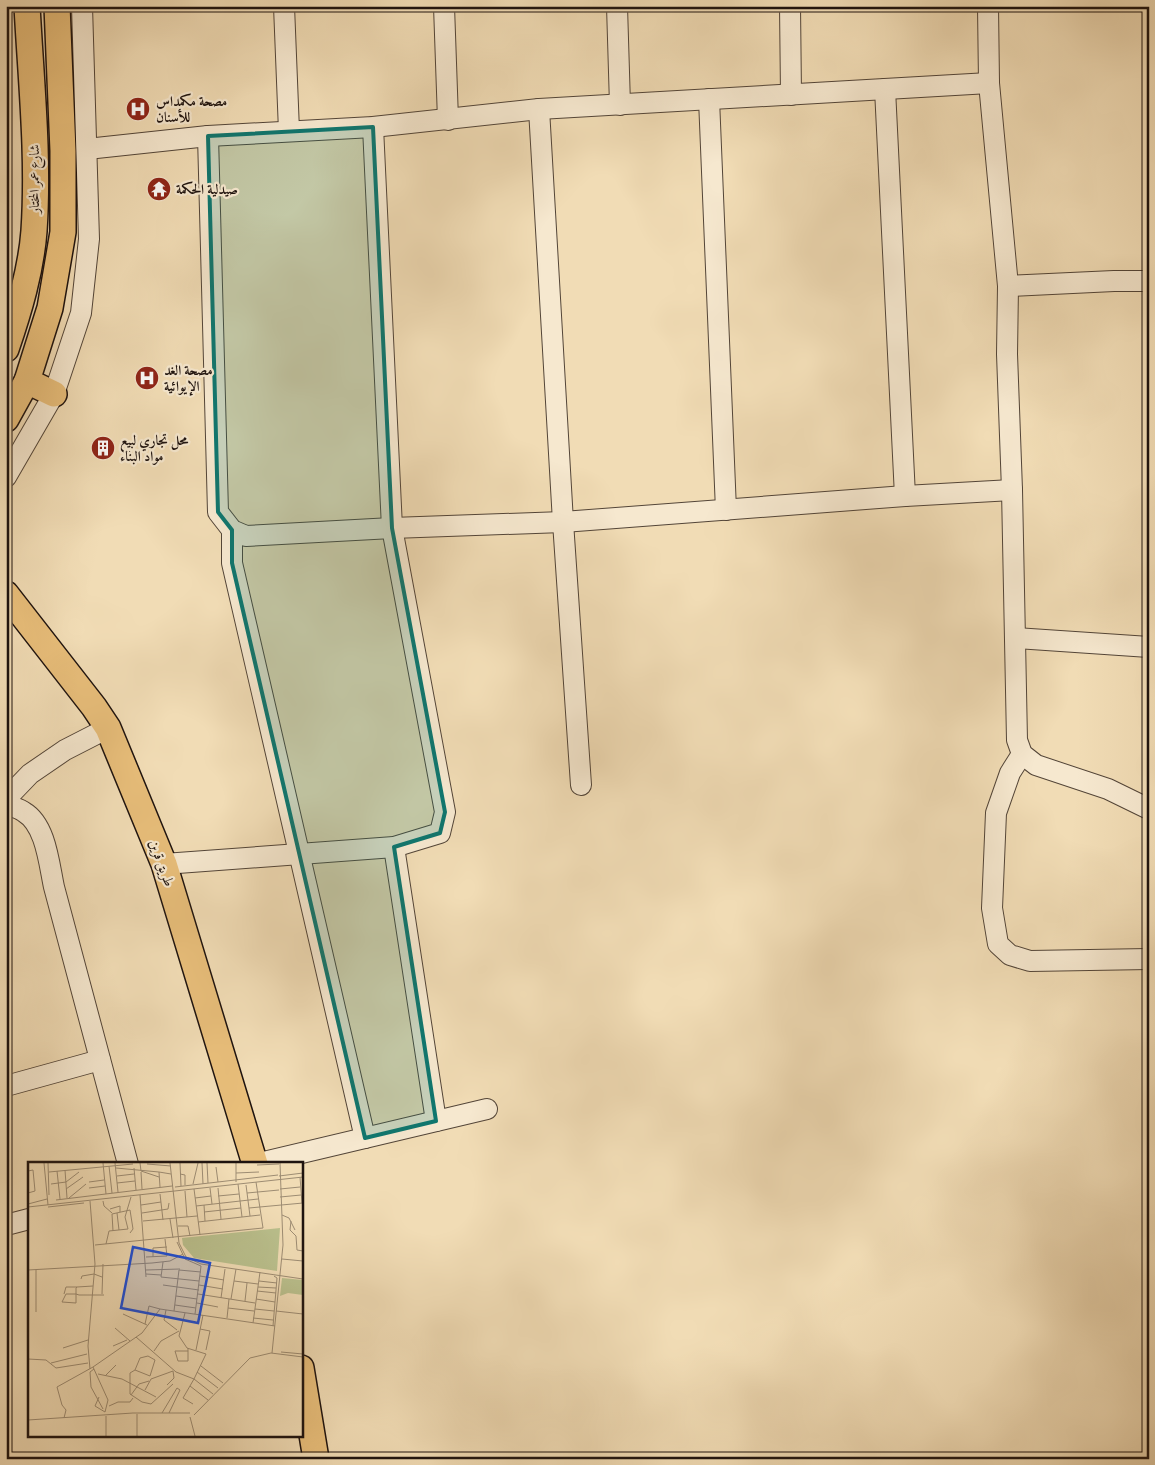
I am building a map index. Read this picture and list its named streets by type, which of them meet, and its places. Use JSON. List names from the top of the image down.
{
  "streets": {
    "main road": ["شارع عمر المختار", "طريق قرين"]
  },
  "places": {
    "hospital": ["مصحة مكمداس للأسنان", "مصحة الغد الإيوائية"],
    "temple": ["صيدلية الحكمة"],
    "building": ["محل تجاري لبيع مواد البناء"]
  }
}
